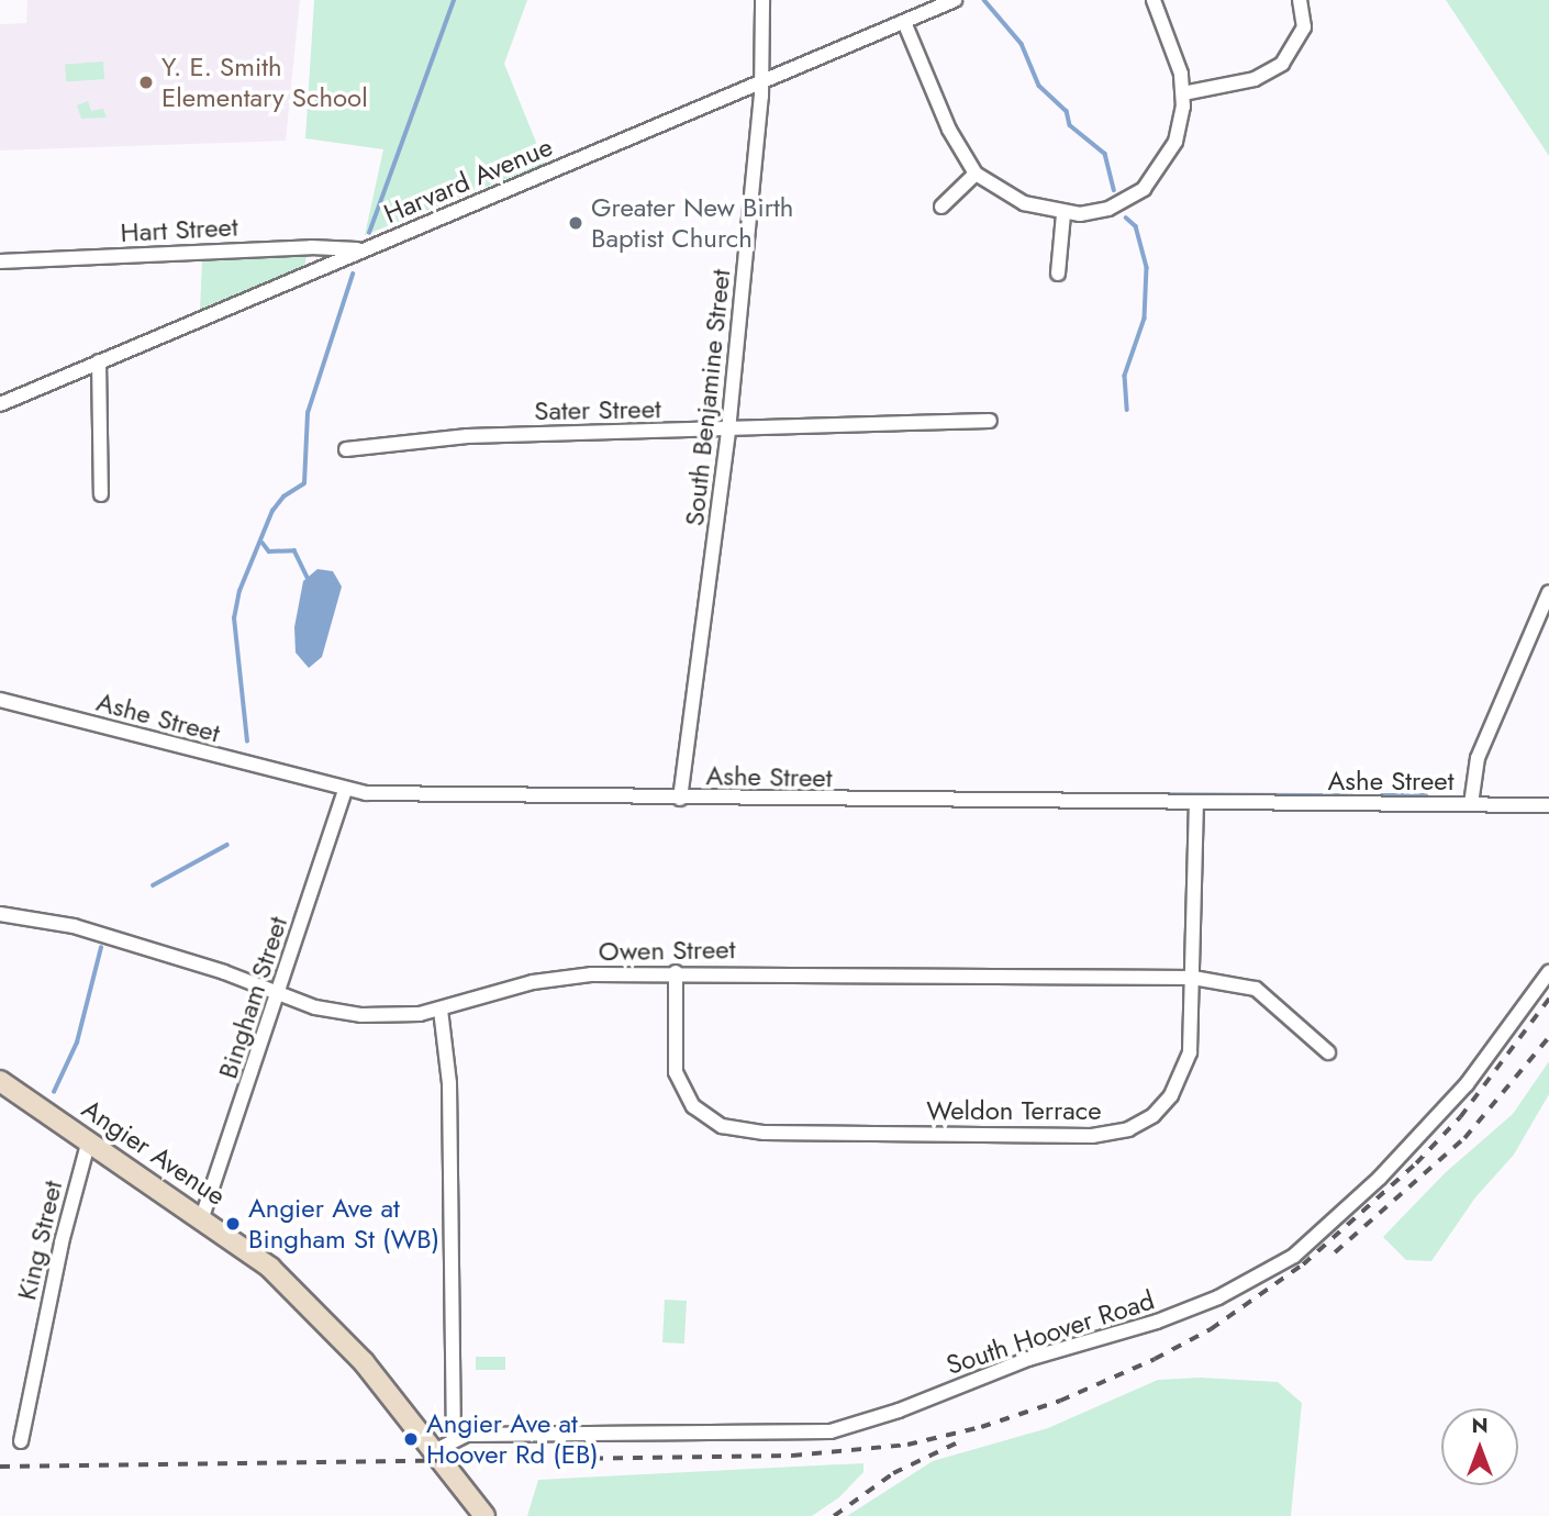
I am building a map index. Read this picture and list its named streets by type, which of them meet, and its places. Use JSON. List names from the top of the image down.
{
  "streets": {
    "main road": ["Angier Avenue"],
    "street": [
      "Harvard Avenue",
      "Hart Street",
      "South Benjamine Street",
      "Sater Street",
      "Ashe Street",
      "Owen Street",
      "Bingham Street",
      "Weldon Terrace",
      "King Street",
      "South Hoover Road"
    ]
  },
  "crossings": [
    ["Harvard Avenue", "Hart Street"],
    ["Harvard Avenue", "South Benjamine Street"],
    ["South Benjamine Street", "Sater Street"],
    ["South Benjamine Street", "Ashe Street"],
    ["Ashe Street", "Bingham Street"],
    ["Ashe Street", "Weldon Terrace"],
    ["Owen Street", "Bingham Street"],
    ["Owen Street", "Weldon Terrace"],
    ["Bingham Street", "Angier Avenue"],
    ["Angier Avenue", "King Street"]
  ],
  "places": [
    "Y. E. Smith Elementary School",
    "Greater New Birth Baptist Church",
    "Angier Ave at Bingham St (WB)",
    "Angier Ave at Hoover Rd (EB)"
  ],
  "north": "top"
}
